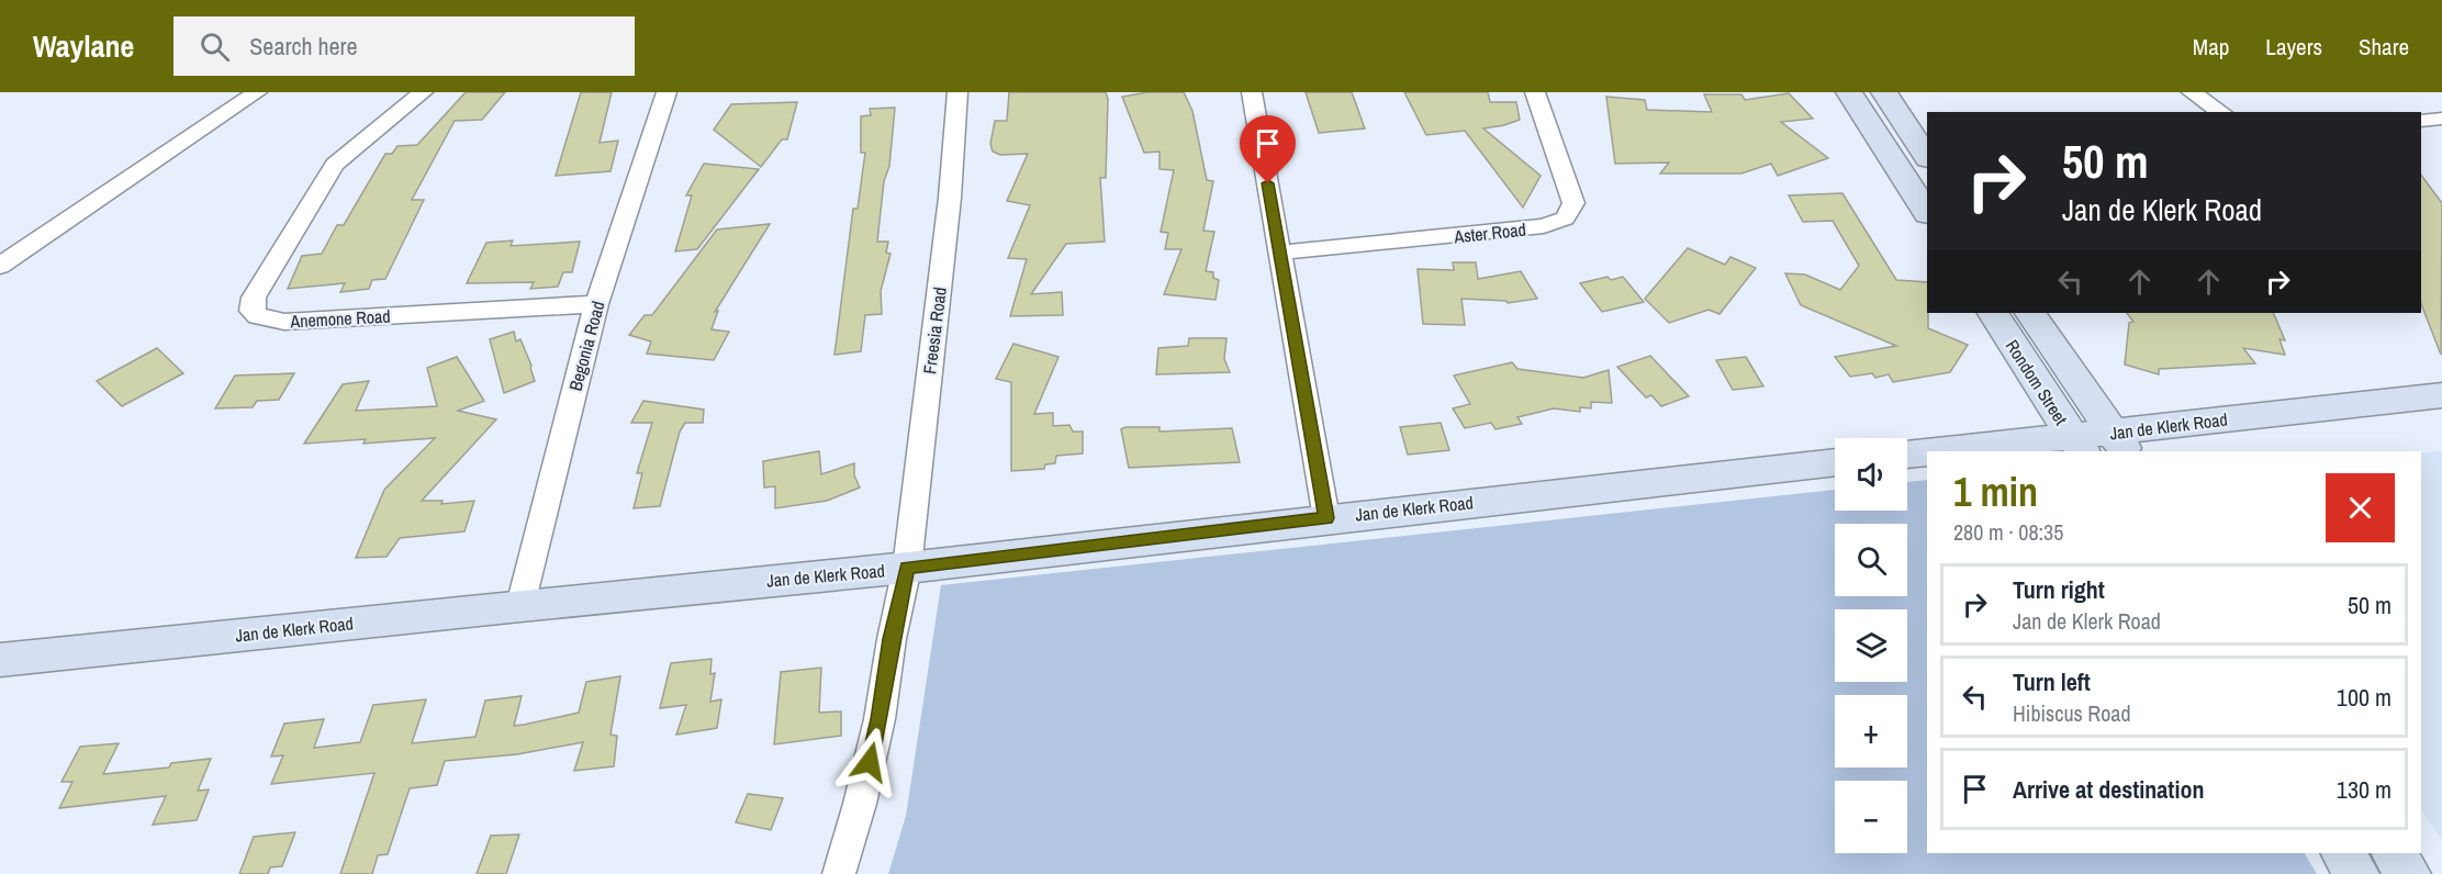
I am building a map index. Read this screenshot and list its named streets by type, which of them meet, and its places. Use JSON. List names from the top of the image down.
{
  "streets": {
    "street": [
      "Aster Road",
      "Anemone Road",
      "Freesia Road",
      "Begonia Road",
      "Rondom Street",
      "Jan de Klerk Road"
    ]
  },
  "crossings": [
    ["Anemone Road", "Begonia Road"],
    ["Freesia Road", "Jan de Klerk Road"],
    ["Begonia Road", "Jan de Klerk Road"],
    ["Rondom Street", "Jan de Klerk Road"]
  ],
  "page": {
    "header": "Waylane",
    "search": "Search here",
    "nav": ["Map", "Layers", "Share"],
    "turn": ["50 m", "Jan de Klerk Road"],
    "map_buttons": ["+", "−"],
    "heading": ["1 min", "280 m · 08:35"],
    "list": [
      {
        "name": "Turn right",
        "note": "Jan de Klerk Road",
        "value": "50 m"
      },
      {
        "name": "Turn left",
        "note": "Hibiscus Road",
        "value": "100 m"
      },
      {
        "name": "Arrive at destination",
        "value": "130 m"
      }
    ]
  }
}
